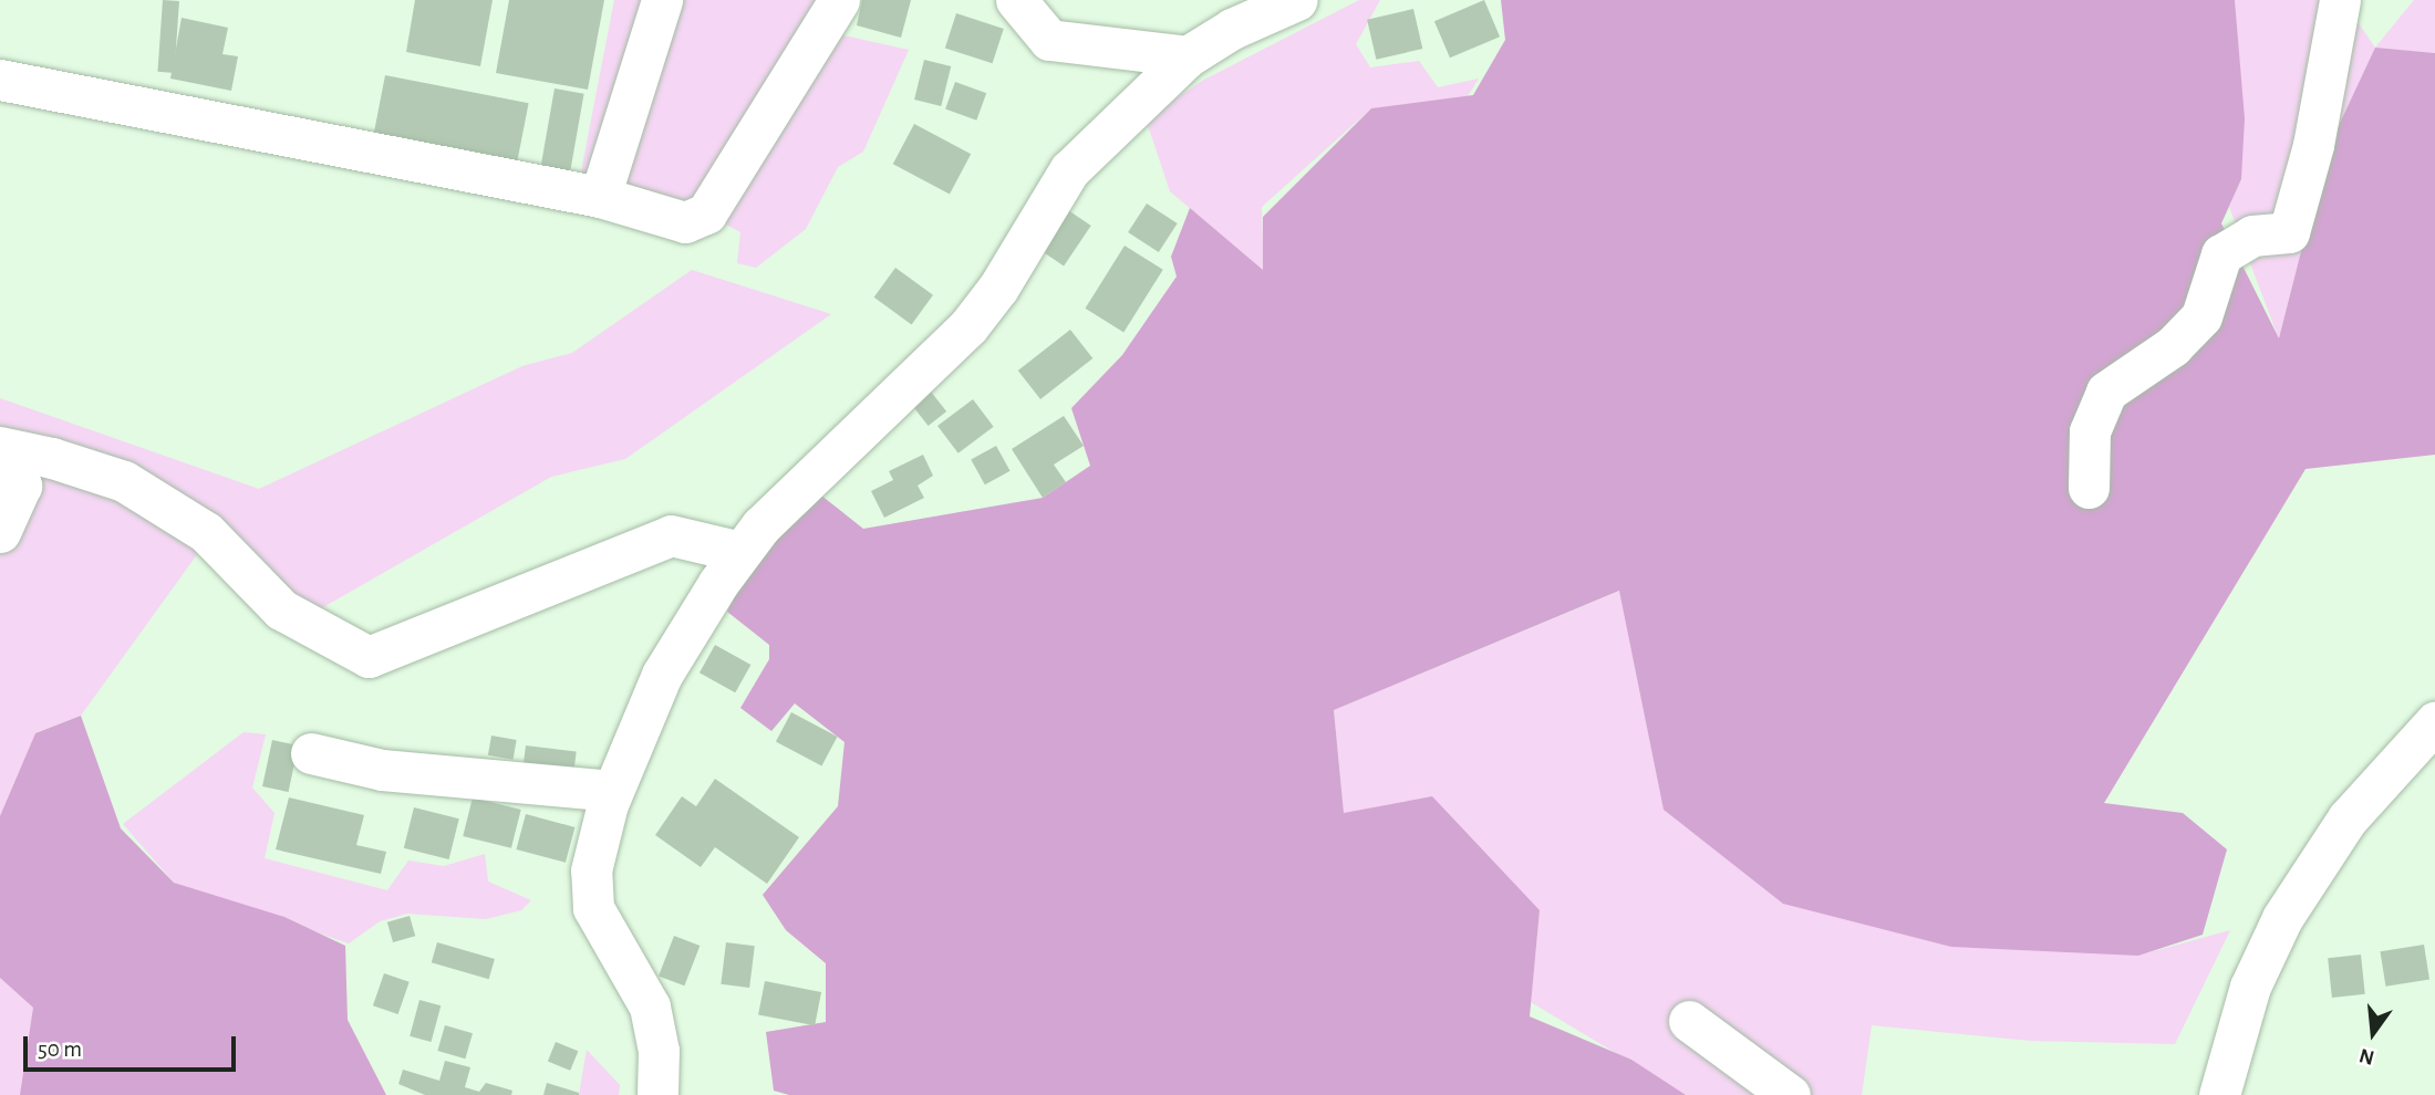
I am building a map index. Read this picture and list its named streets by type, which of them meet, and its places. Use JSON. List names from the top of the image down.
{
  "scale_bar": "50 m",
  "north": "bottom"
}
